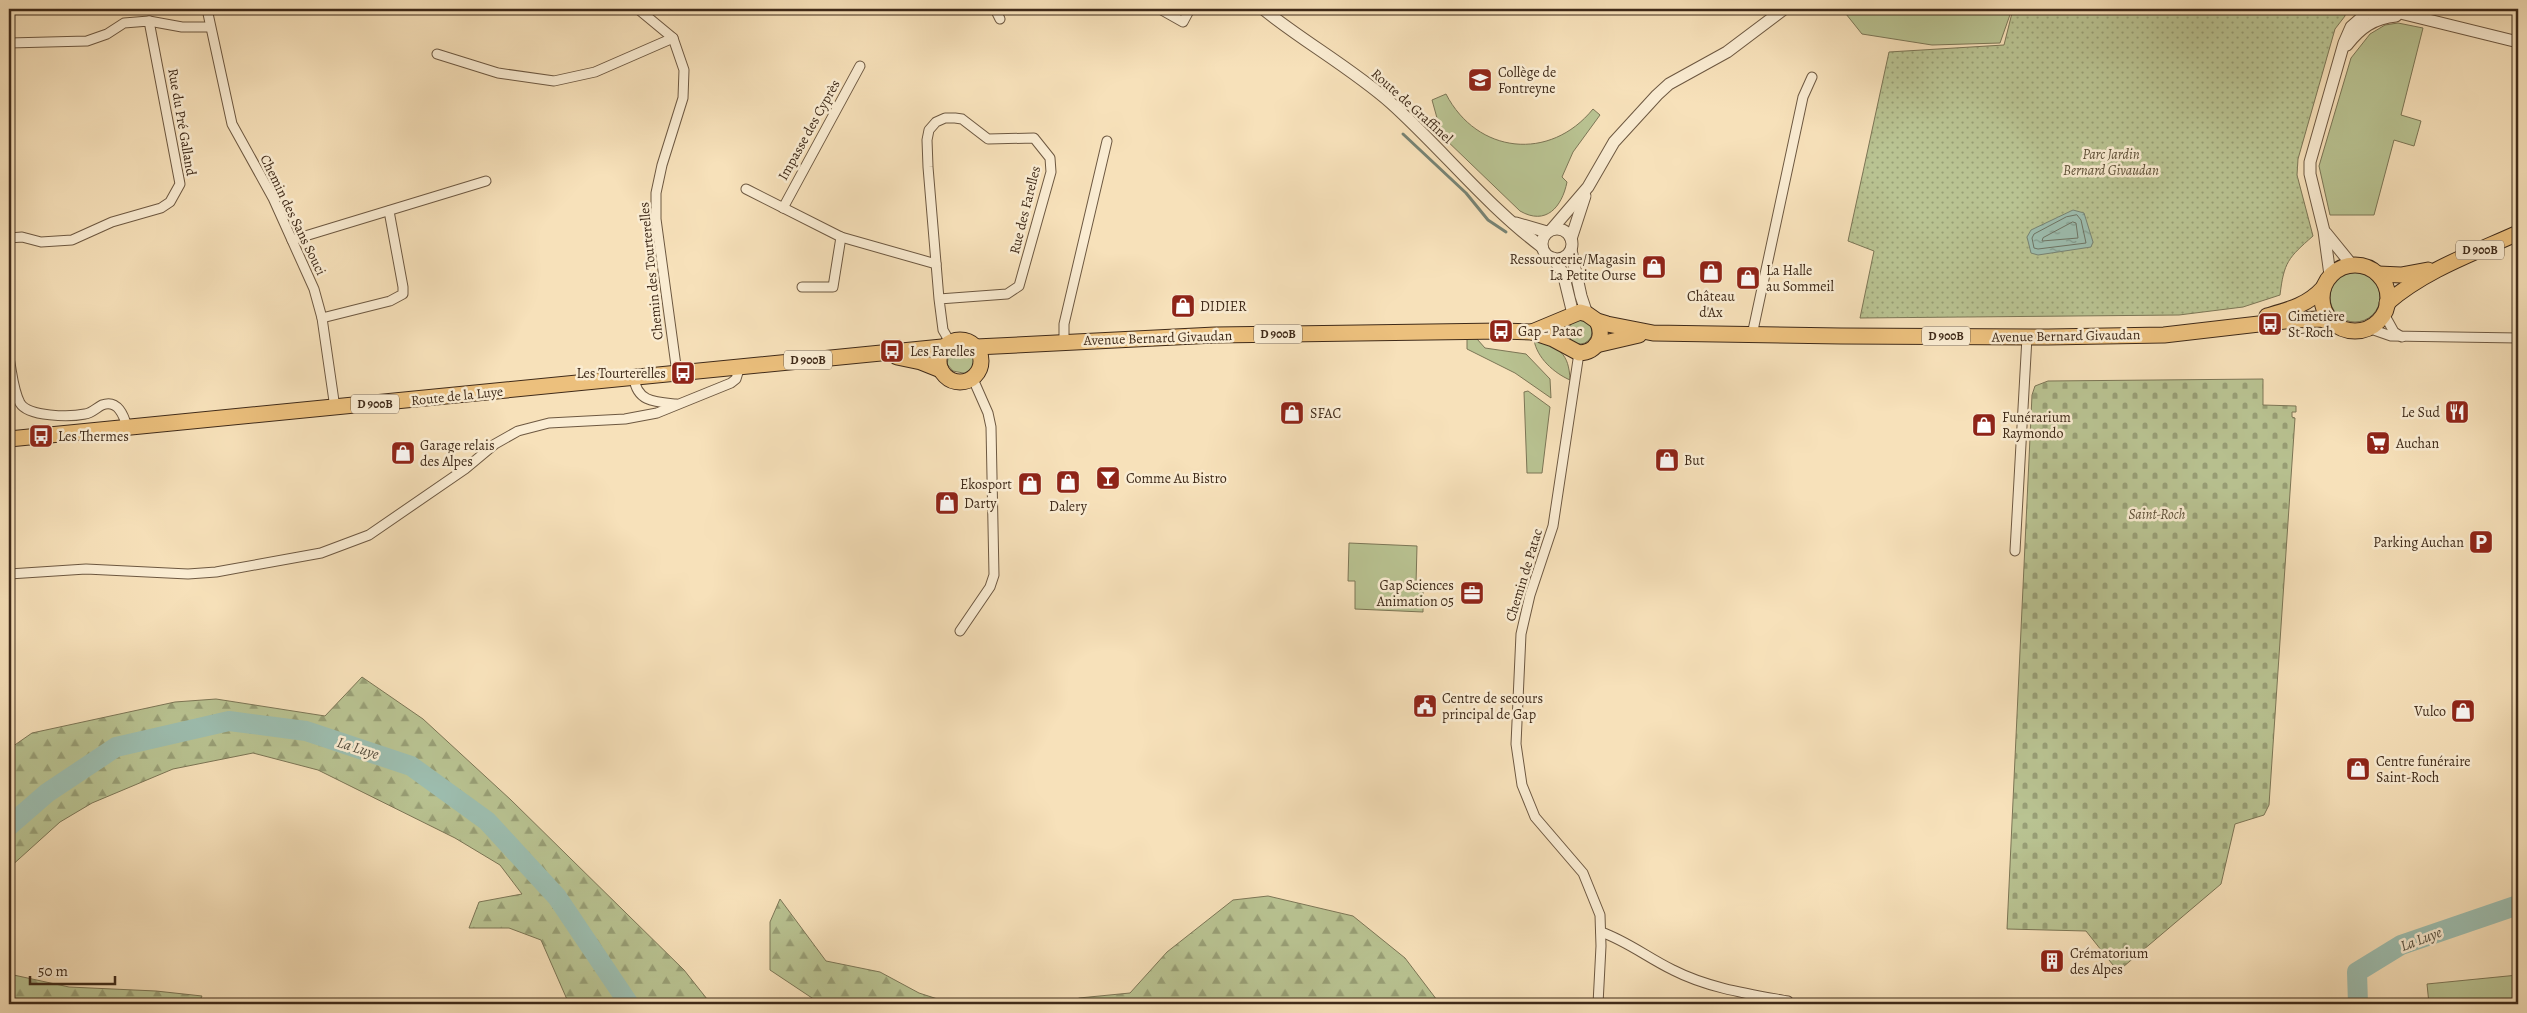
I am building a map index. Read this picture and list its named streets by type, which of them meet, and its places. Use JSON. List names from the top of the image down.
{
  "streets": {
    "main road": ["D 900B", "Avenue Bernard Givaudan", "Route de la Luye"],
    "street": [
      "Route de Graffinel",
      "Rue du Pré Galland",
      "Impasse des Cyprès",
      "Rue des Farelles",
      "Chemin des Sans Souci",
      "Chemin des Tourterelles",
      "Chemin de Patac"
    ]
  },
  "crossings": [
    ["Chemin des Sans Souci", "Route de la Luye"],
    ["D 900B", "Avenue Bernard Givaudan"],
    ["D 900B", "Chemin de Patac"],
    ["Chemin des Tourterelles", "Route de la Luye"],
    ["Avenue Bernard Givaudan", "Route de la Luye"]
  ],
  "water": ["La Luye"],
  "parks": ["Parc Jardin Bernard Givaudan", "Saint-Roch"],
  "places": {
    "school or university": ["Collège de Fontreyne"],
    "shop": [
      "Ressourcerie/Magasin La Petite Ourse",
      "Château d'Ax",
      "La Halle au Sommeil",
      "DIDIER",
      "SFAC",
      "Funérarium Raymondo",
      "Garage relais des Alpes",
      "But",
      "Dalery",
      "Ekosport",
      "Darty",
      "Vulco",
      "Centre funéraire Saint-Roch"
    ],
    "bus stop": [
      "Cimetière St-Roch",
      "Gap - Patac",
      "Les Farelles",
      "Les Tourterelles",
      "Les Thermes"
    ],
    "restaurant": ["Le Sud"],
    "supermarket": ["Auchan"],
    "bar": ["Comme Au Bistro"],
    "parking": ["Parking Auchan"],
    "office": ["Gap Sciences Animation 05"],
    "public building": ["Centre de secours principal de Gap"],
    "building": ["Crématorium des Alpes"]
  },
  "scale_bar": "50 m"
}
